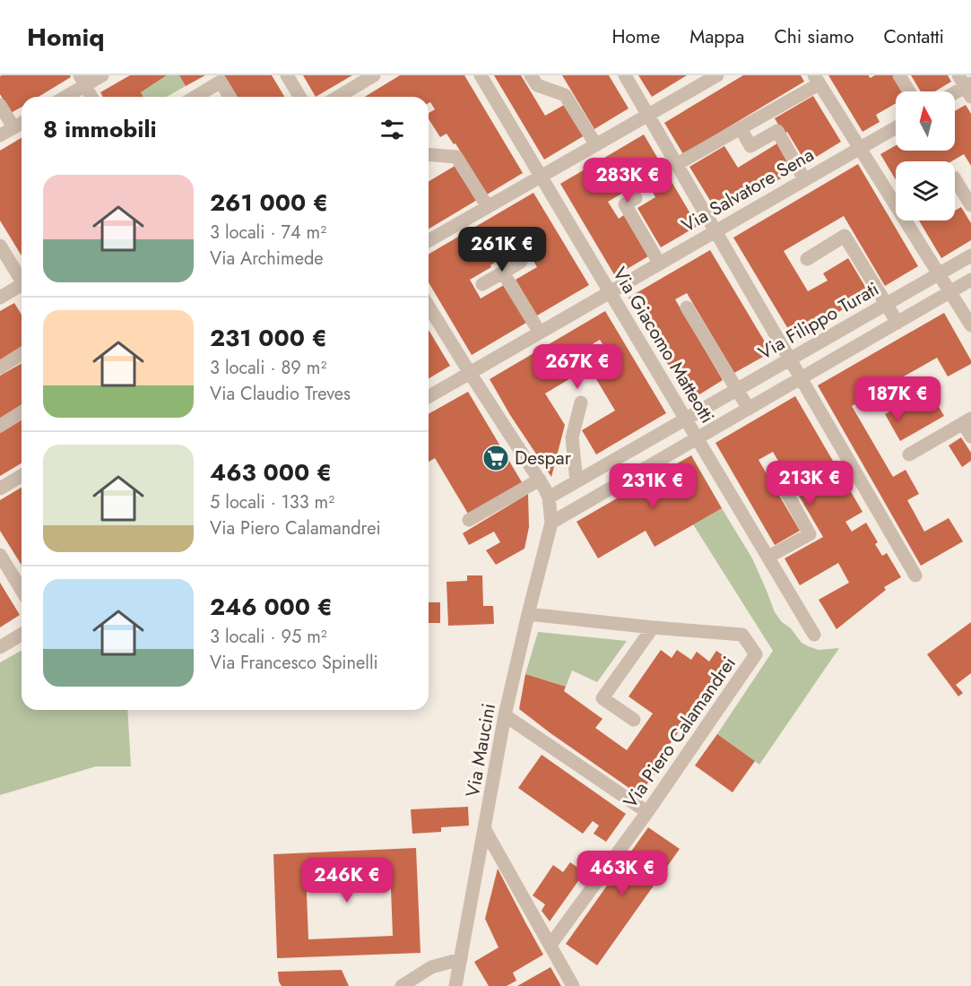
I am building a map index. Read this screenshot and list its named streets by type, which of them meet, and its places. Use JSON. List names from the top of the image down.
{
  "streets": {
    "street": [
      "Via Salvatore Sena",
      "Via Filippo Turati",
      "Via Giacomo Matteotti",
      "Via Piero Calamandrei",
      "Via Maucini"
    ]
  },
  "crossings": [
    ["Via Salvatore Sena", "Via Giacomo Matteotti"],
    ["Via Filippo Turati", "Via Giacomo Matteotti"],
    ["Via Piero Calamandrei", "Via Maucini"]
  ],
  "places": {
    "supermarket": ["Despar"]
  },
  "north": "top",
  "page": {
    "header": "Homiq",
    "nav": [
      "Home",
      "Mappa",
      "Chi siamo",
      "Contatti"
    ],
    "heading": "8 immobili",
    "price": [
      "283K €",
      "261K €",
      "267K €",
      "187K €",
      "213K €",
      "231K €",
      "463K €",
      "246K €"
    ],
    "list": [
      {
        "name": "261 000 €",
        "note": "3 locali · 74 m² · Via Archimede"
      },
      {
        "name": "231 000 €",
        "note": "3 locali · 89 m² · Via Claudio Treves"
      },
      {
        "name": "463 000 €",
        "note": "5 locali · 133 m² · Via Piero Calamandrei"
      },
      {
        "name": "246 000 €",
        "note": "3 locali · 95 m² · Via Francesco Spinelli"
      }
    ]
  }
}
